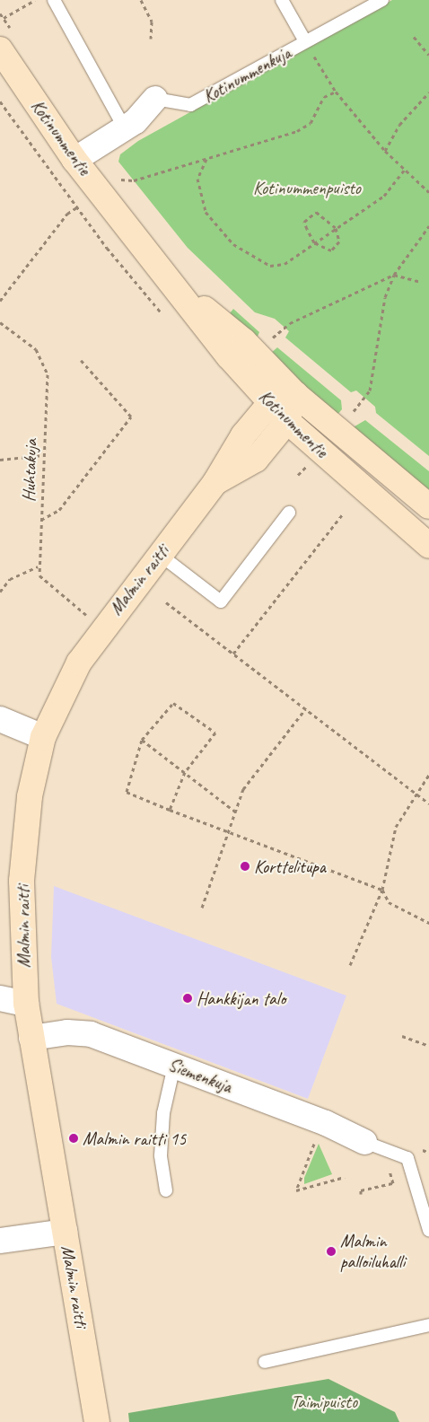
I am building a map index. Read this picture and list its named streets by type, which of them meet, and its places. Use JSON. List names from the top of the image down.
{
  "streets": {
    "street": [
      "Kotinummenkuja",
      "Kotinummentie",
      "Malmin raitti",
      "Siemenkuja"
    ],
    "path": ["Huhtakuja"]
  },
  "crossings": [
    ["Kotinummenkuja", "Kotinummentie"],
    ["Kotinummentie", "Malmin raitti"],
    ["Malmin raitti", "Siemenkuja"]
  ],
  "parks": ["Kotinummenpuisto", "Taimipuisto"],
  "places": [
    "Korttelitupa",
    "Hankkijan talo",
    "Malmin raitti 15",
    "Malmin palloiluhalli"
  ]
}
